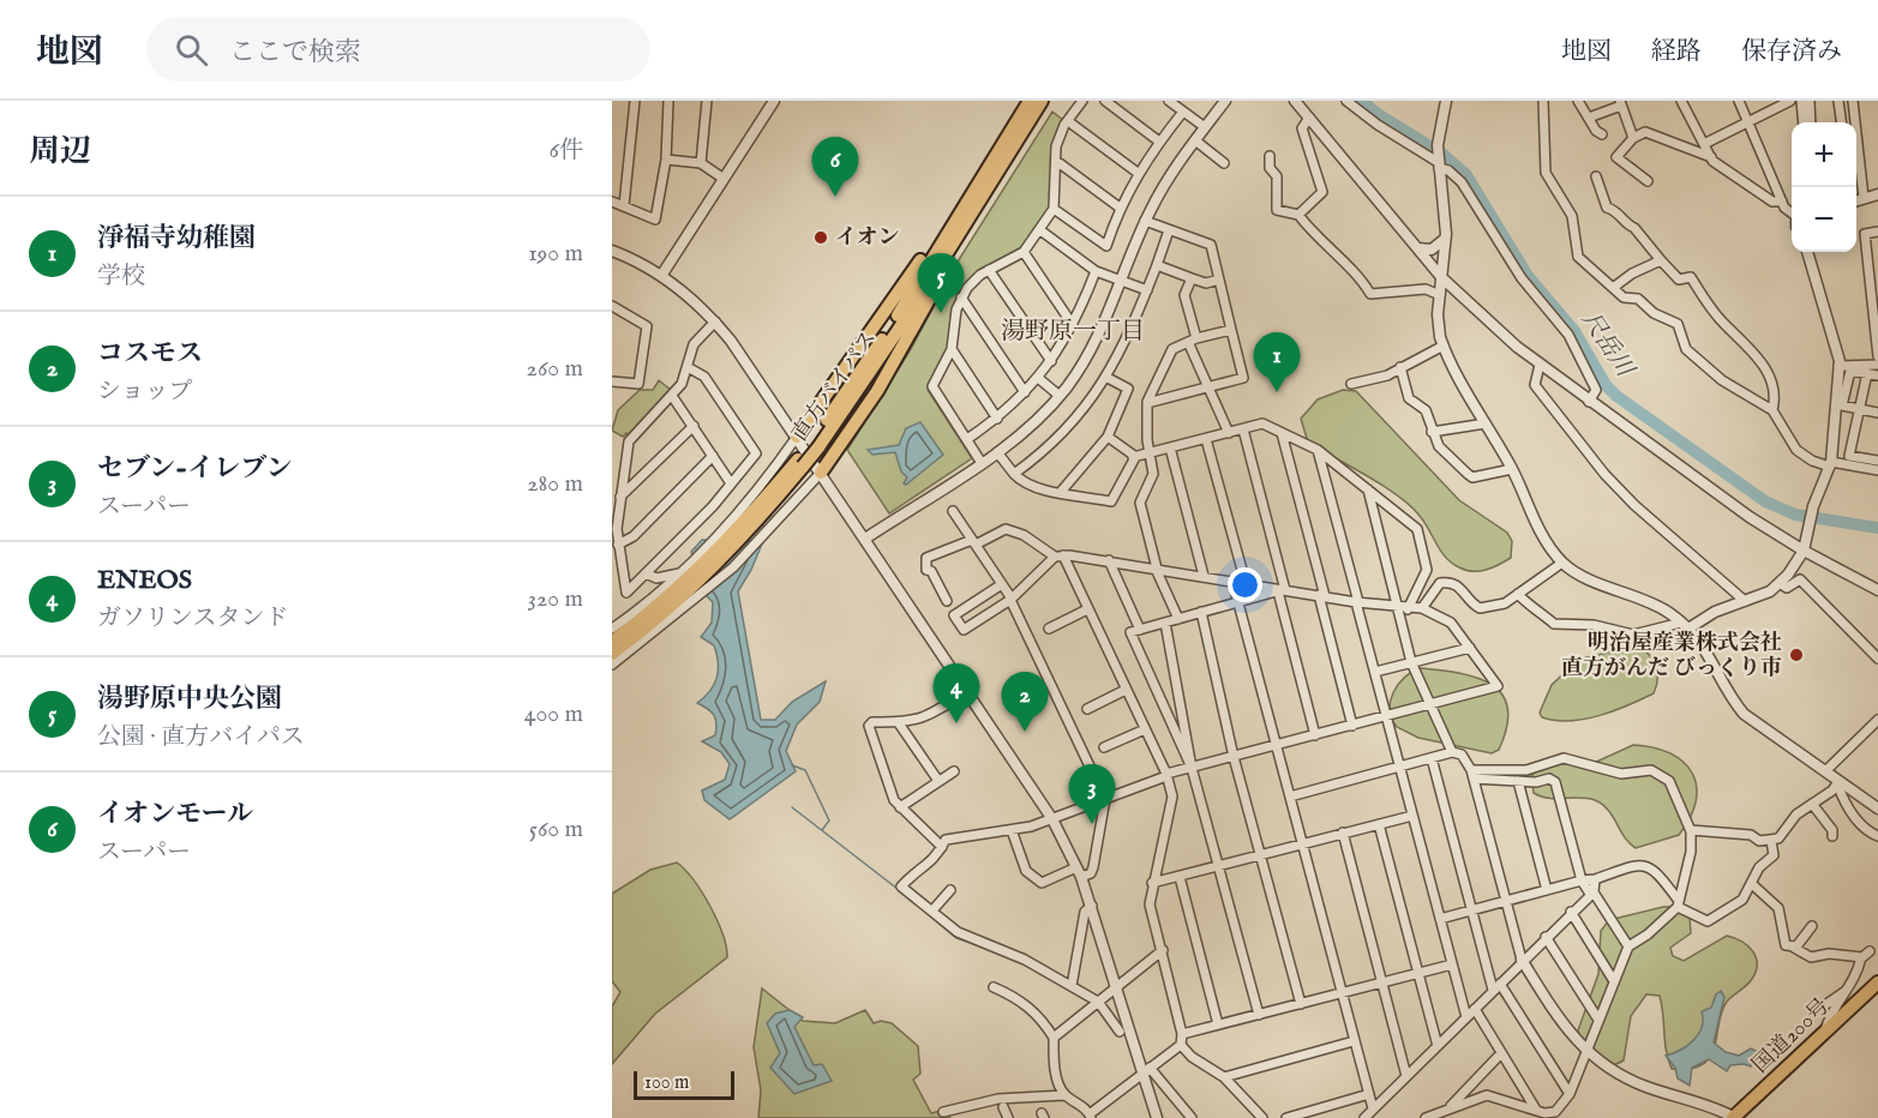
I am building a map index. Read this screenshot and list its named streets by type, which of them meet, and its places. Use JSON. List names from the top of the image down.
{
  "streets": {
    "highway": ["直方バイパス", "国道200号"]
  },
  "districts": ["湯野原一丁目"],
  "water": ["尺岳川"],
  "places": ["イオン", "明治屋産業株式会社 直方がんだ びっくり市"],
  "scale_bar": "100 m",
  "page": {
    "header": "地図",
    "search": "ここで検索",
    "nav": ["地図", "経路", "保存済み"],
    "heading": ["周辺", "6件"],
    "map_buttons": ["+", "−"],
    "pins": [
      "6",
      "5",
      "1",
      "4",
      "2",
      "3"
    ],
    "list": [
      {
        "mark": "1",
        "name": "淨福寺幼稚園",
        "note": "学校",
        "value": "190 m"
      },
      {
        "mark": "2",
        "name": "コスモス",
        "note": "ショップ",
        "value": "260 m"
      },
      {
        "mark": "3",
        "name": "セブン-イレブン",
        "note": "スーパー",
        "value": "280 m"
      },
      {
        "mark": "4",
        "name": "ENEOS",
        "note": "ガソリンスタンド",
        "value": "320 m"
      },
      {
        "mark": "5",
        "name": "湯野原中央公園",
        "note": "公園 · 直方バイパス",
        "value": "400 m"
      },
      {
        "mark": "6",
        "name": "イオンモール",
        "note": "スーパー",
        "value": "560 m"
      }
    ],
    "scale": "100 m"
  }
}
